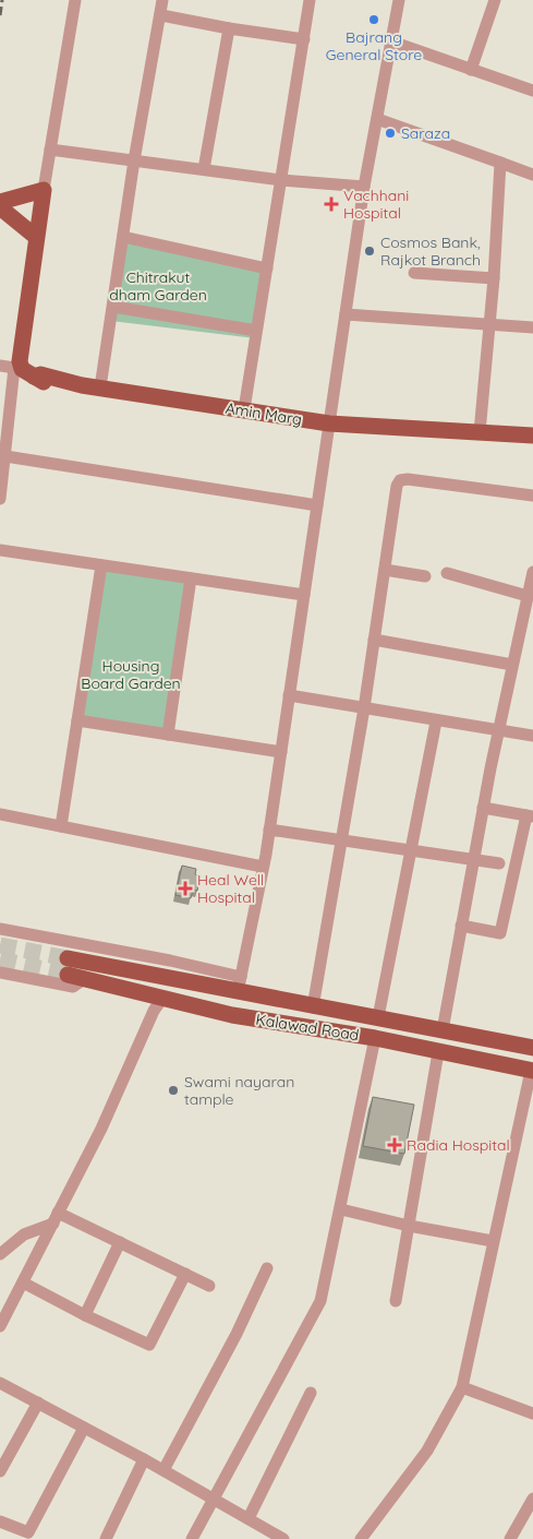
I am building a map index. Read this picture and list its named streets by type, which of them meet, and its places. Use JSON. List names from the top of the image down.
{
  "streets": {
    "main road": ["Amin Marg", "Kalawad Road"]
  },
  "parks": ["Chitrakut dham Garden", "Housing Board Garden"],
  "places": {
    "other": [
      "Bajrang General Store",
      "Saraza",
      "Cosmos Bank, Rajkot Branch",
      "Swami nayaran tample"
    ],
    "health": ["Vachhani Hospital", "Heal Well Hospital", "Radia Hospital"]
  }
}
